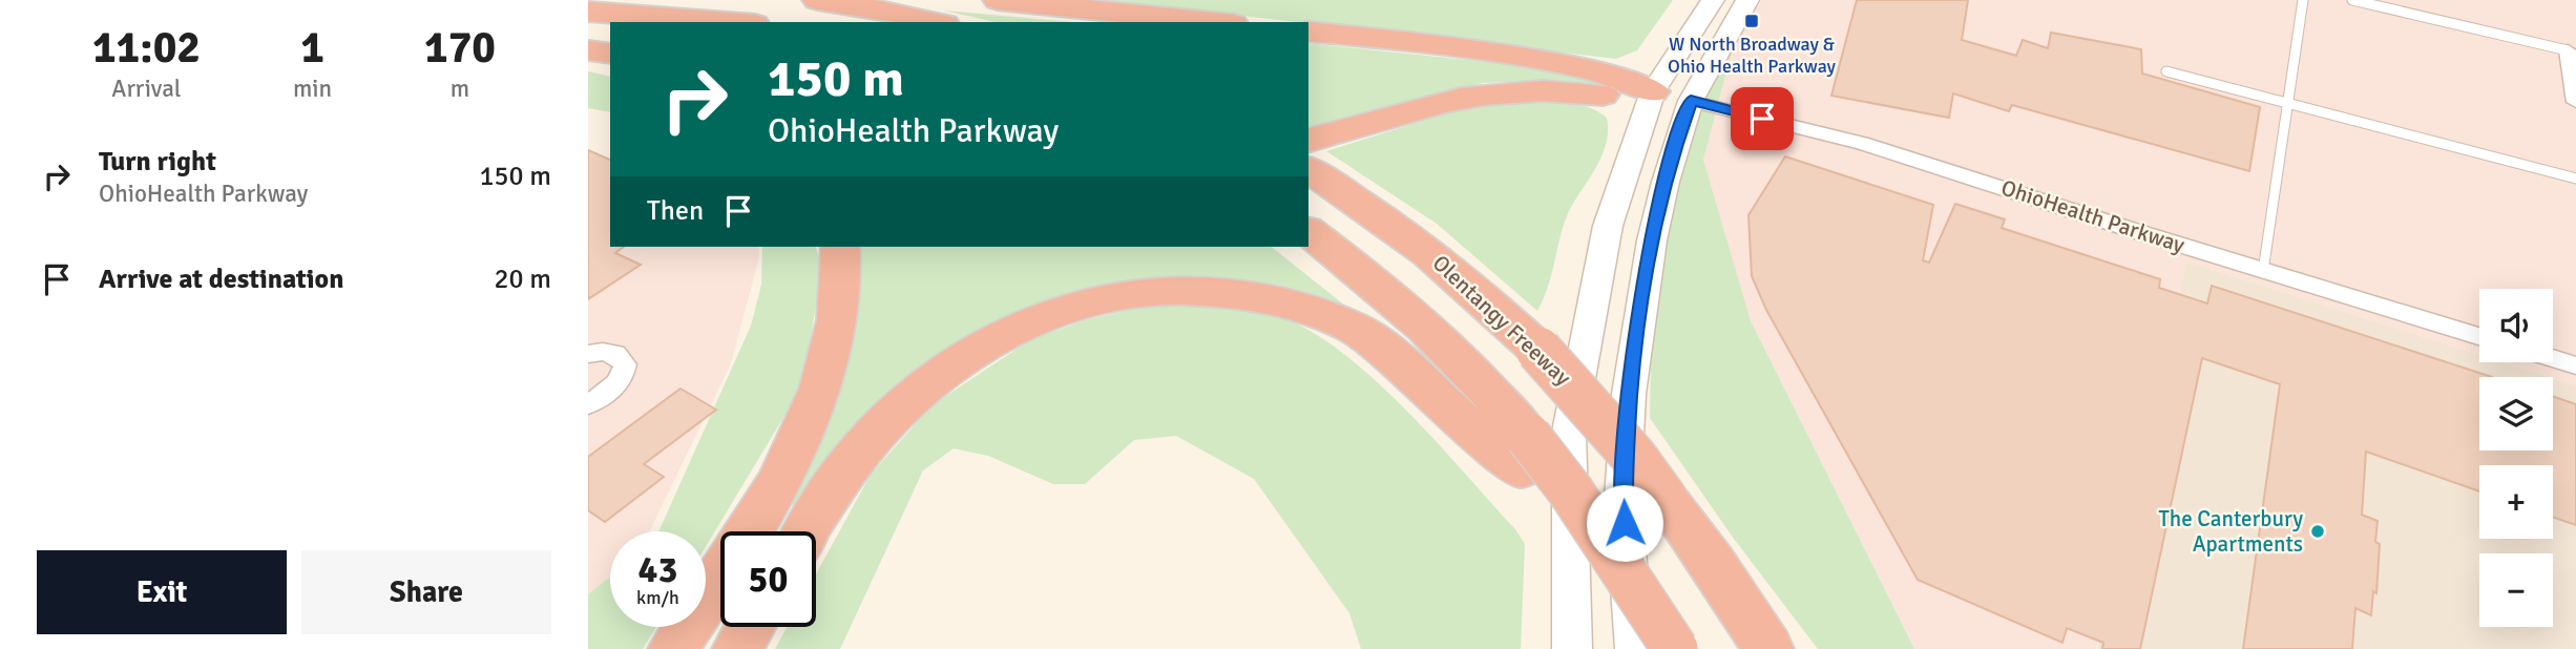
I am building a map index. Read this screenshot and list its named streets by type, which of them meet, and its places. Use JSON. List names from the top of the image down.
{
  "streets": {
    "highway": ["Olentangy Freeway"],
    "street": ["OhioHealth Parkway"]
  },
  "places": {
    "transit": ["W North Broadway & Ohio Health Parkway"],
    "other": ["The Canterbury Apartments"]
  },
  "page": {
    "eta": [
      "11:02",
      "Arrival",
      "1",
      "min",
      "170",
      "m"
    ],
    "turn": ["150 m", "OhioHealth Parkway"],
    "list": [
      {
        "name": "Turn right",
        "note": "OhioHealth Parkway",
        "value": "150 m"
      },
      {
        "name": "Arrive at destination",
        "value": "20 m"
      }
    ],
    "then": "Then",
    "map_buttons": ["+", "−"],
    "speed": "43 km/h",
    "limit": "50",
    "buttons": ["Exit", "Share"]
  }
}
